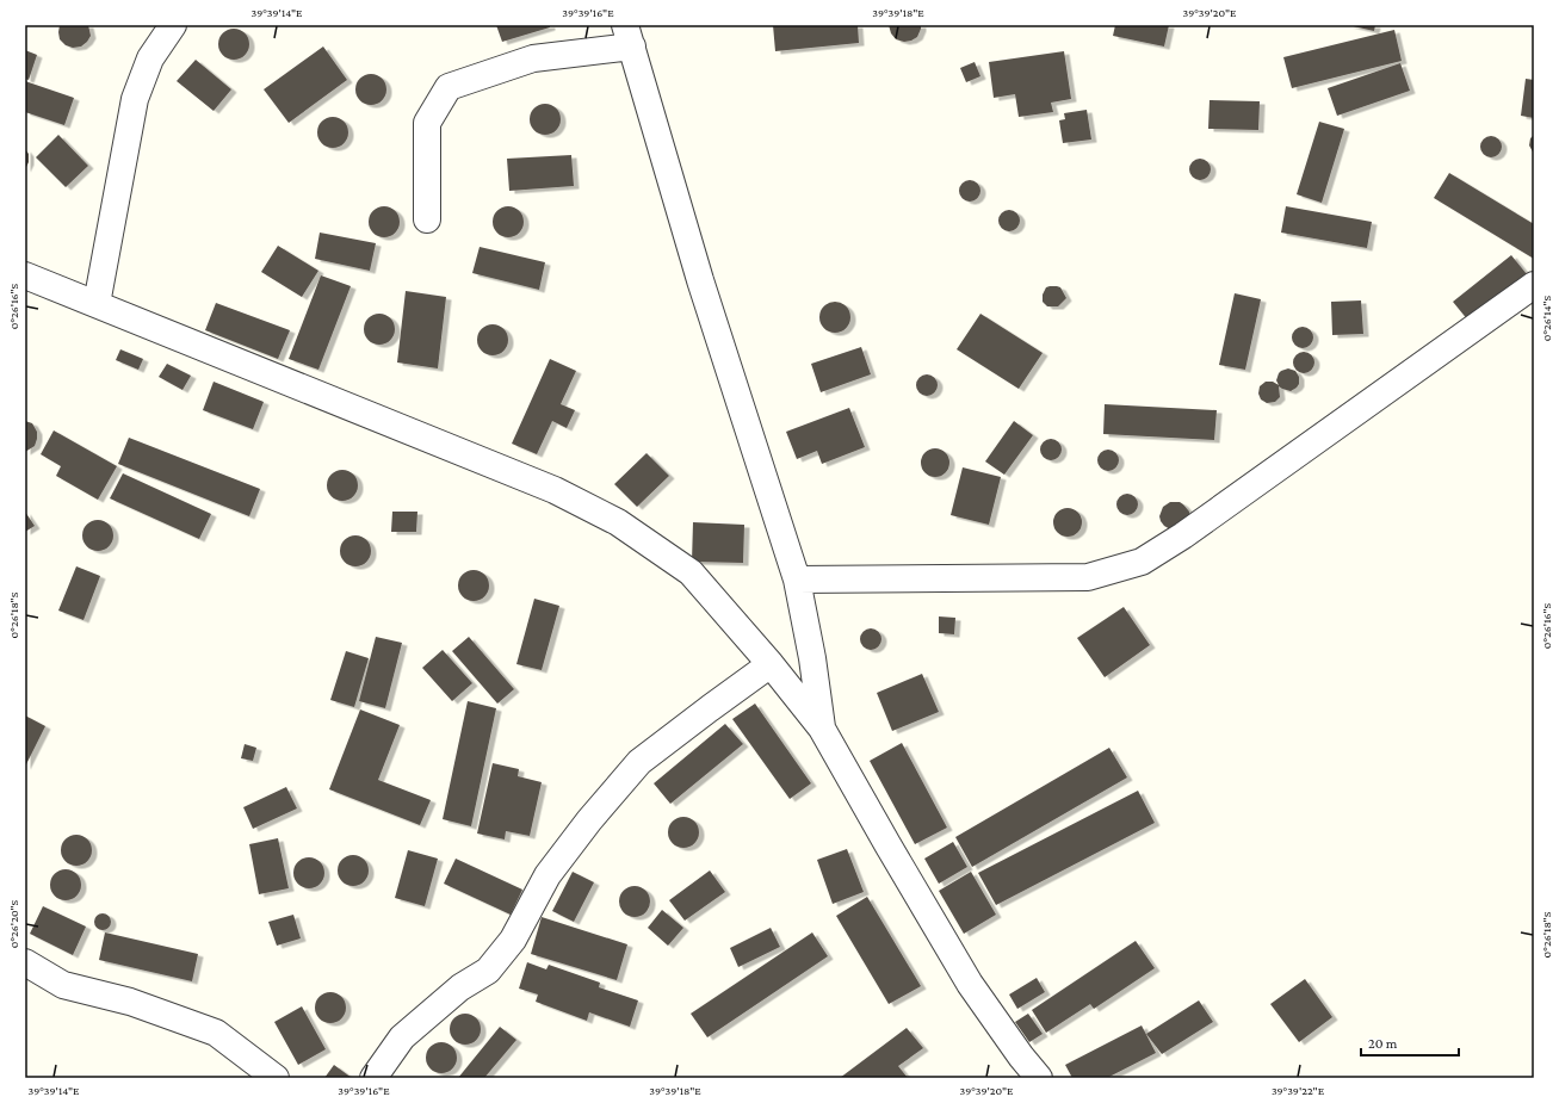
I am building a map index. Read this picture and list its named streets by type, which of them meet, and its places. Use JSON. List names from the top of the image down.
{
  "scale_bar": "20 m",
  "coordinates": [
    "39°39'14\"E",
    "39°39'16\"E",
    "39°39'18\"E",
    "39°39'20\"E",
    "0°26'16\"S",
    "0°26'14\"S",
    "0°26'18\"S",
    "0°26'20\"S",
    "39°39'22\"E"
  ]
}
